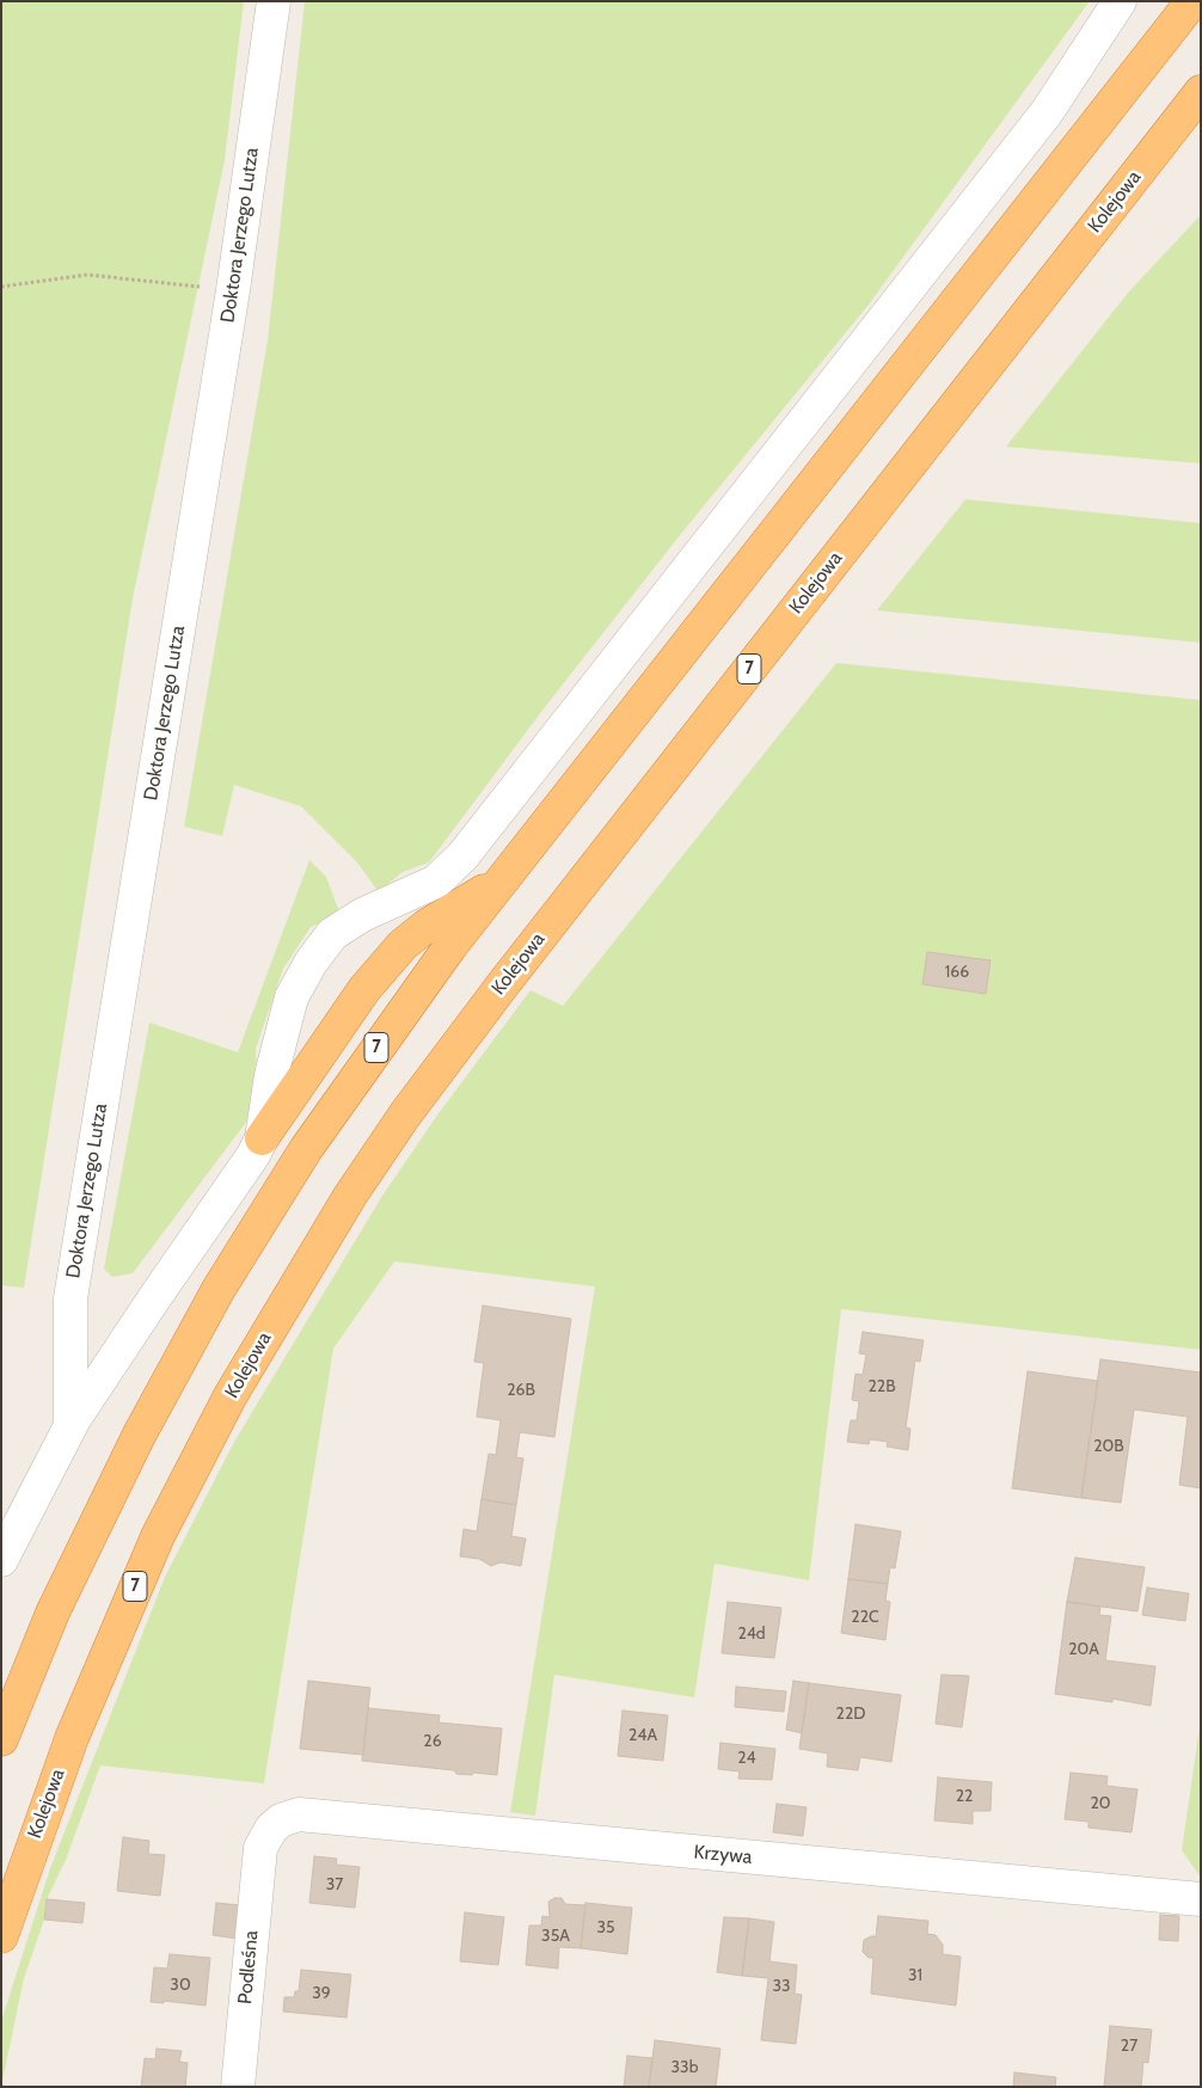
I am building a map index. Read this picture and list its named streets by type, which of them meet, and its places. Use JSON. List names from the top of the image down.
{
  "streets": {
    "highway": ["Kolejowa", "7"],
    "street": ["Doktora Jerzego Lutza", "Krzywa", "Podleśna"]
  },
  "crossings": [
    ["Krzywa", "Podleśna"]
  ],
  "house_numbers": [
    "166",
    "22B",
    "26B",
    "20B",
    "22C",
    "24d",
    "20A",
    "22D",
    "24A",
    "26",
    "24",
    "22",
    "20",
    "37",
    "35",
    "35A",
    "31",
    "30",
    "33",
    "39",
    "27",
    "33b"
  ]
}
